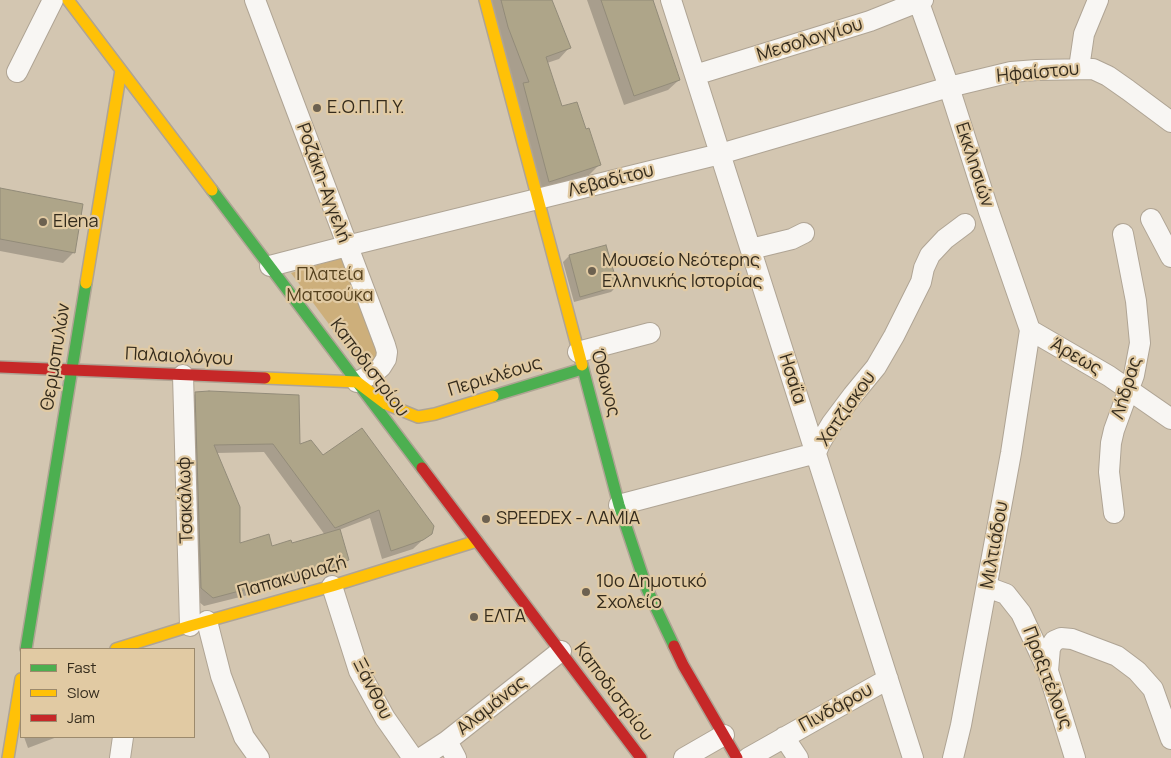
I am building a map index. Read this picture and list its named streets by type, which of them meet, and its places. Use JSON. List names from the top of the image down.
{
  "streets": {
    "main road": [
      "Θερμοπυλών",
      "Παλαιολόγου",
      "Καποδιστρίου",
      "Περικλέους",
      "Όθωνος",
      "Παπακυριαζή"
    ],
    "street": [
      "Μεσολογγίου",
      "Ηφαίστου",
      "Εκκλησιών",
      "Λεβαδίτου",
      "Ροζάκη-Αγγελή",
      "Άρεως",
      "Ησαΐα",
      "Λήδρας",
      "Χατζίσκου",
      "Τσακάλωφ",
      "Μιλτιάδου",
      "Πραξιτέλους",
      "Ξάνθου",
      "Αλαμάνας",
      "Πινδάρου"
    ]
  },
  "crossings": [
    ["Μεσολογγίου", "Εκκλησιών"],
    ["Μεσολογγίου", "Ησαΐα"],
    ["Ηφαίστου", "Εκκλησιών"],
    ["Ηφαίστου", "Λεβαδίτου"],
    ["Εκκλησιών", "Λεβαδίτου"],
    ["Εκκλησιών", "Άρεως"],
    ["Εκκλησιών", "Μιλτιάδου"],
    ["Λεβαδίτου", "Ροζάκη-Αγγελή"],
    ["Λεβαδίτου", "Καποδιστρίου"],
    ["Λεβαδίτου", "Ησαΐα"],
    ["Λεβαδίτου", "Όθωνος"],
    ["Ροζάκη-Αγγελή", "Παλαιολόγου"],
    ["Ροζάκη-Αγγελή", "Καποδιστρίου"],
    ["Θερμοπυλών", "Παλαιολόγου"],
    ["Θερμοπυλών", "Καποδιστρίου"],
    ["Παλαιολόγου", "Καποδιστρίου"],
    ["Παλαιολόγου", "Τσακάλωφ"],
    ["Άρεως", "Λήδρας"],
    ["Άρεως", "Μιλτιάδου"],
    ["Καποδιστρίου", "Παπακυριαζή"],
    ["Καποδιστρίου", "Αλαμάνας"],
    ["Περικλέους", "Όθωνος"],
    ["Ησαΐα", "Χατζίσκου"],
    ["Ησαΐα", "Πινδάρου"],
    ["Όθωνος", "Χατζίσκου"],
    ["Τσακάλωφ", "Παπακυριαζή"],
    ["Μιλτιάδου", "Πραξιτέλους"],
    ["Παπακυριαζή", "Ξάνθου"]
  ],
  "parks": ["Πλατεία Ματσούκα"],
  "places": [
    "Ε.Ο.Π.Π.Υ.",
    "Elena",
    "Μουσείο Νεότερης Ελληνικής Ιστορίας",
    "SPEEDEX - ΛΑΜΙΑ",
    "10ο Δημοτικό Σχολείο",
    "ΕΛΤΑ"
  ],
  "legend": ["Fast", "Slow", "Jam"]
}
